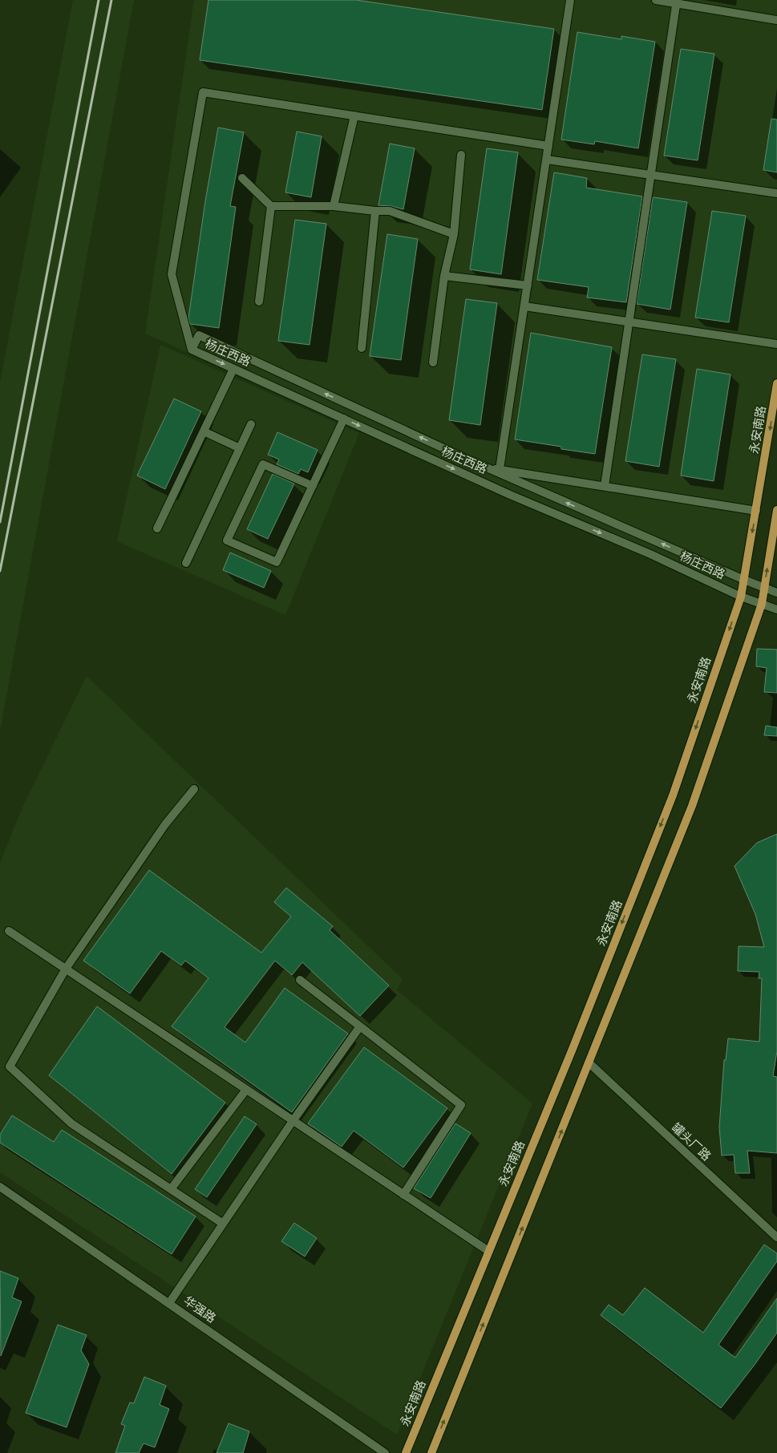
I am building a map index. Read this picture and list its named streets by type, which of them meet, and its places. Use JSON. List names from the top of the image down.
{
  "streets": {
    "main road": ["永安南路"],
    "street": ["杨庄西路", "罐头厂路", "华强路"]
  },
  "crossings": [
    ["杨庄西路", "永安南路"]
  ]
}
